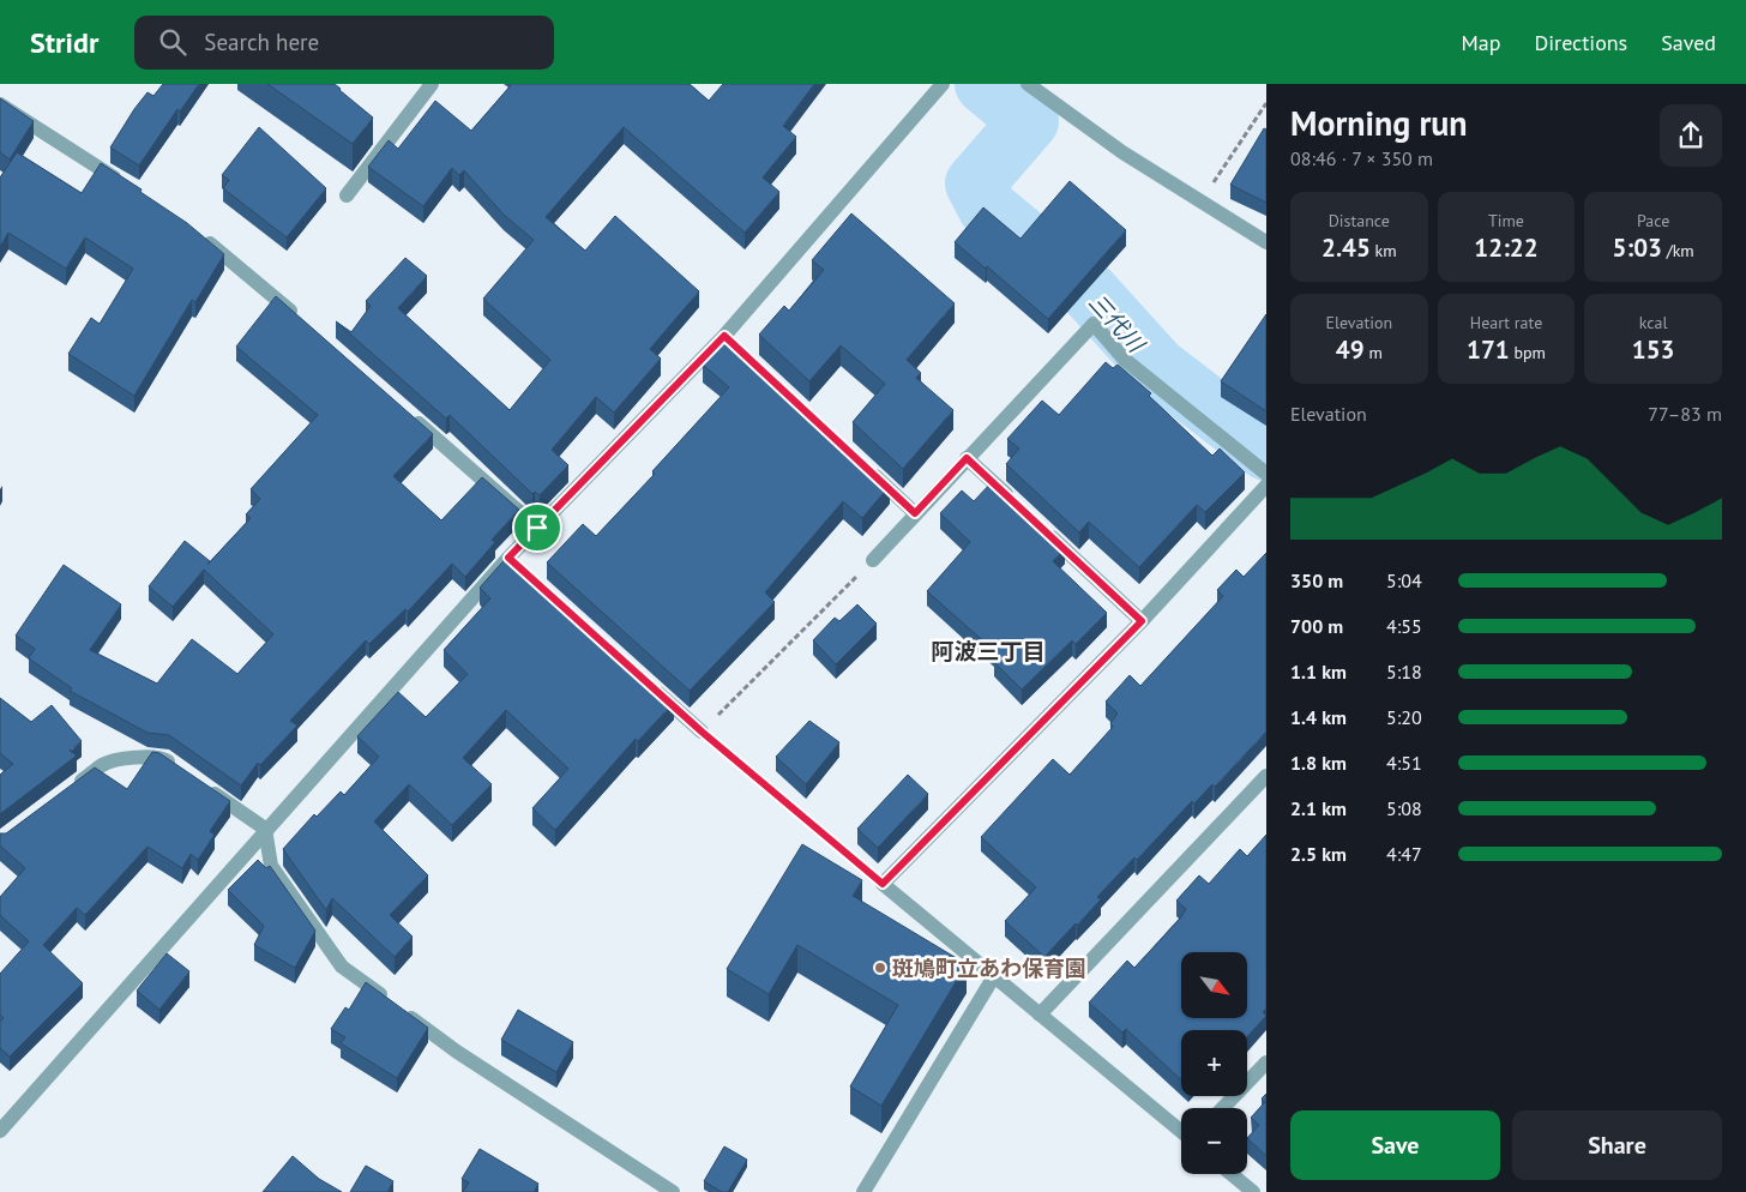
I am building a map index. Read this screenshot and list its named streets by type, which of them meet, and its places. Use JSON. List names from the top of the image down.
{
  "districts": ["阿波三丁目"],
  "water": ["三代川"],
  "places": ["斑鳩町立あわ保育園"],
  "north": "bottom right",
  "page": {
    "header": "Stridr",
    "search": "Search here",
    "nav": ["Map", "Directions", "Saved"],
    "heading": ["Morning run", "08:46 · 7 × 350 m"],
    "stats": [
      ["Distance", "2.45 km"],
      ["Time", "12:22"],
      ["Pace", "5:03 /km"],
      ["Elevation", "49 m"],
      ["Heart rate", "171 bpm"],
      ["kcal", "153"]
    ],
    "chart": ["Elevation", "77–83 m"],
    "list": [
      {
        "name": "350 m",
        "note": "5:04"
      },
      {
        "name": "700 m",
        "note": "4:55"
      },
      {
        "name": "1.1 km",
        "note": "5:18"
      },
      {
        "name": "1.4 km",
        "note": "5:20"
      },
      {
        "name": "1.8 km",
        "note": "4:51"
      },
      {
        "name": "2.1 km",
        "note": "5:08"
      },
      {
        "name": "2.5 km",
        "note": "4:47"
      }
    ],
    "map_buttons": ["+", "−"],
    "buttons": ["Save", "Share"]
  }
}
